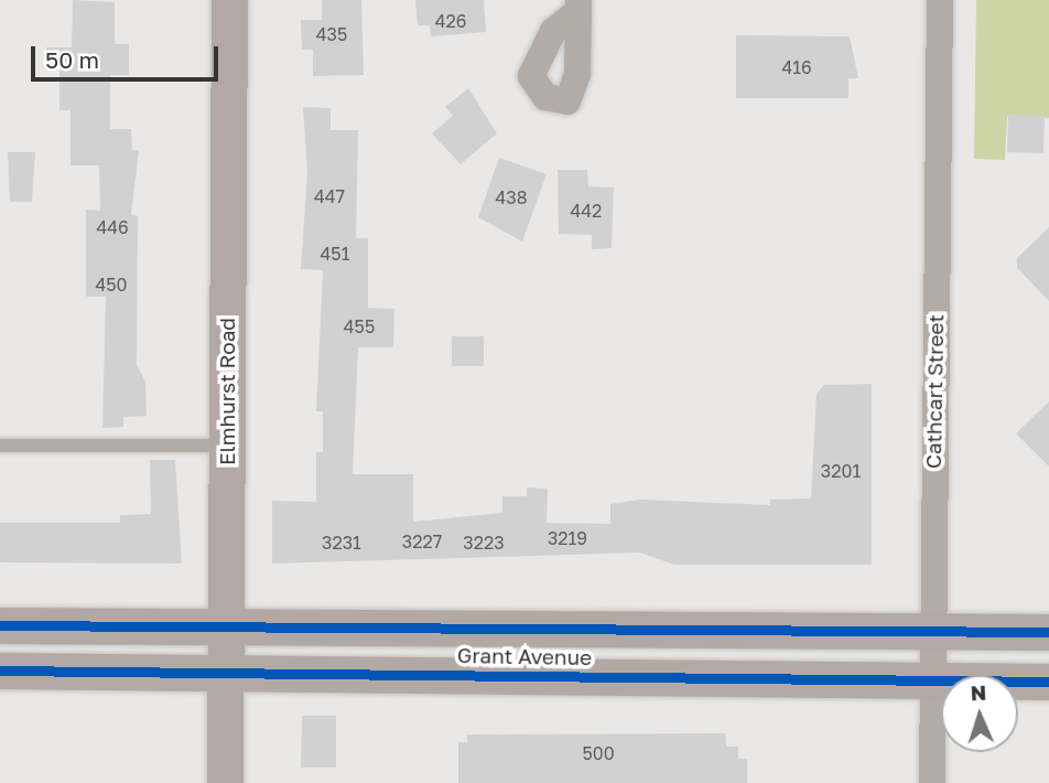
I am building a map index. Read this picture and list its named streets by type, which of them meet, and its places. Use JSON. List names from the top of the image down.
{
  "streets": {
    "main road": ["Elmhurst Road", "Grant Avenue"],
    "street": ["Cathcart Street"]
  },
  "crossings": [
    ["Elmhurst Road", "Grant Avenue"],
    ["Cathcart Street", "Grant Avenue"]
  ],
  "house_numbers": [
    "426",
    "435",
    "416",
    "447",
    "438",
    "442",
    "446",
    "451",
    "450",
    "455",
    "3201",
    "3219",
    "3227",
    "3231",
    "3223",
    "500"
  ],
  "scale_bar": "50 m",
  "north": "top"
}
